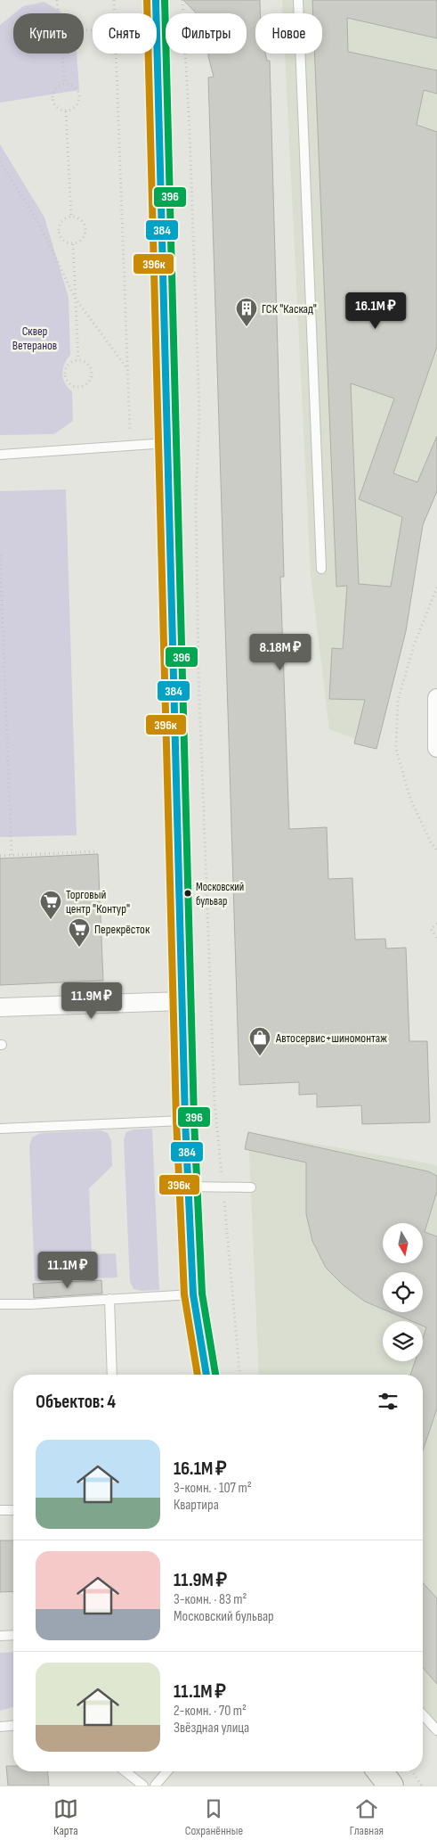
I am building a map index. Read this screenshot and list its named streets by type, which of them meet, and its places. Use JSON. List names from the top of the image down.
{
  "parks": ["Сквер Ветеранов"],
  "places": {
    "building": ["ГСК \"Каскад\""],
    "other": ["Московский бульвар"],
    "supermarket": ["Торговый центр \"Контур\"", "Перекрёсток"],
    "shop": ["Автосервис+шиномонтаж"]
  },
  "lines": ["transit line 384", "transit line 396к", "transit line 396"],
  "north": "bottom",
  "page": {
    "chip": [
      "Купить",
      "Снять",
      "Фильтры",
      "Новое"
    ],
    "price": [
      "16.1M ₽",
      "8.18M ₽",
      "11.9M ₽",
      "11.1M ₽"
    ],
    "heading": "Объектов: 4",
    "list": [
      {
        "name": "16.1M ₽",
        "note": "3-комн. · 107 m² · Квартира"
      },
      {
        "name": "11.9M ₽",
        "note": "3-комн. · 83 m² · Московский бульвар"
      },
      {
        "name": "11.1M ₽",
        "note": "2-комн. · 70 m² · Звёздная улица"
      }
    ],
    "tabs": ["Карта", "Сохранённые", "Главная"]
  }
}
